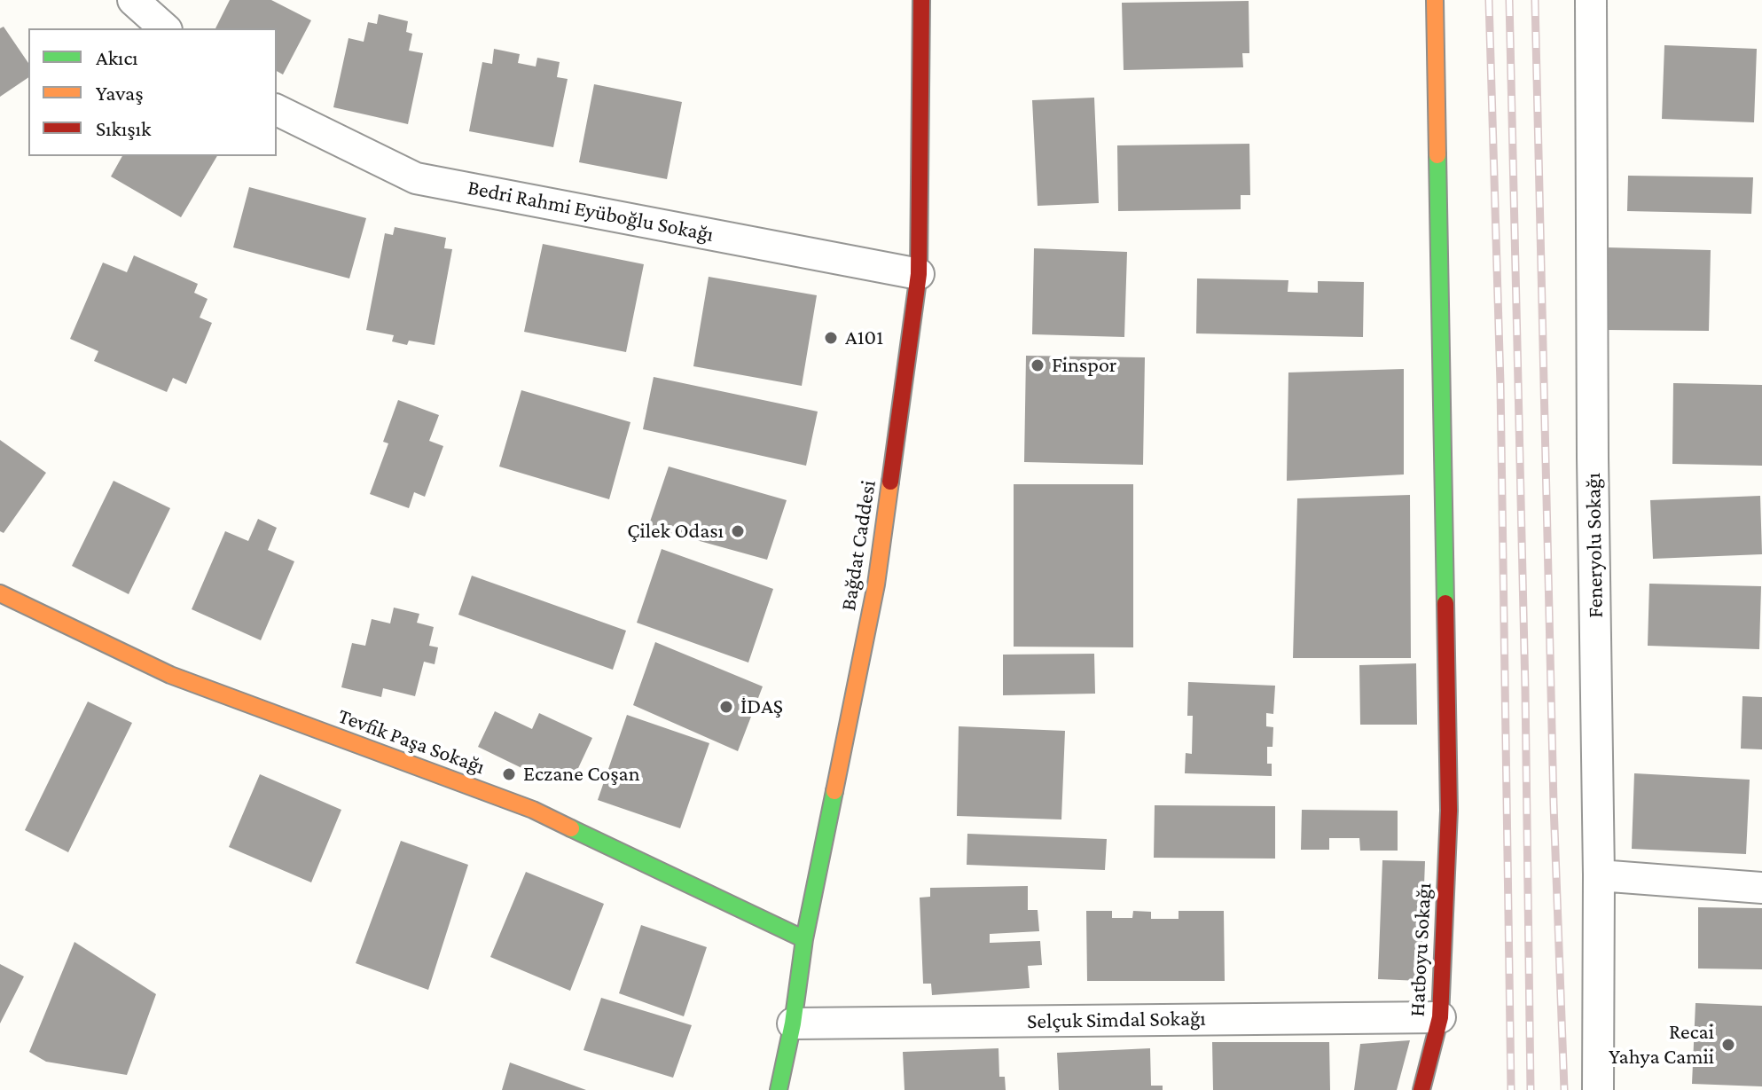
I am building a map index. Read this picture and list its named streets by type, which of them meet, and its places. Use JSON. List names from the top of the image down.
{
  "streets": {
    "street": [
      "Bedri Rahmi Eyüboğlu Sokağı",
      "Bağdat Caddesi",
      "Feneryolu Sokağı",
      "Tevfik Paşa Sokağı",
      "Hatboyu Sokağı",
      "Selçuk Simdal Sokağı"
    ]
  },
  "crossings": [
    ["Bedri Rahmi Eyüboğlu Sokağı", "Bağdat Caddesi"],
    ["Bağdat Caddesi", "Tevfik Paşa Sokağı"],
    ["Bağdat Caddesi", "Selçuk Simdal Sokağı"],
    ["Hatboyu Sokağı", "Selçuk Simdal Sokağı"]
  ],
  "places": [
    "A101",
    "Finspor",
    "Çilek Odası",
    "İDAŞ",
    "Eczane Coşan",
    "Recai Yahya Camii"
  ],
  "legend": ["Akıcı", "Yavaş", "Sıkışık"]
}
